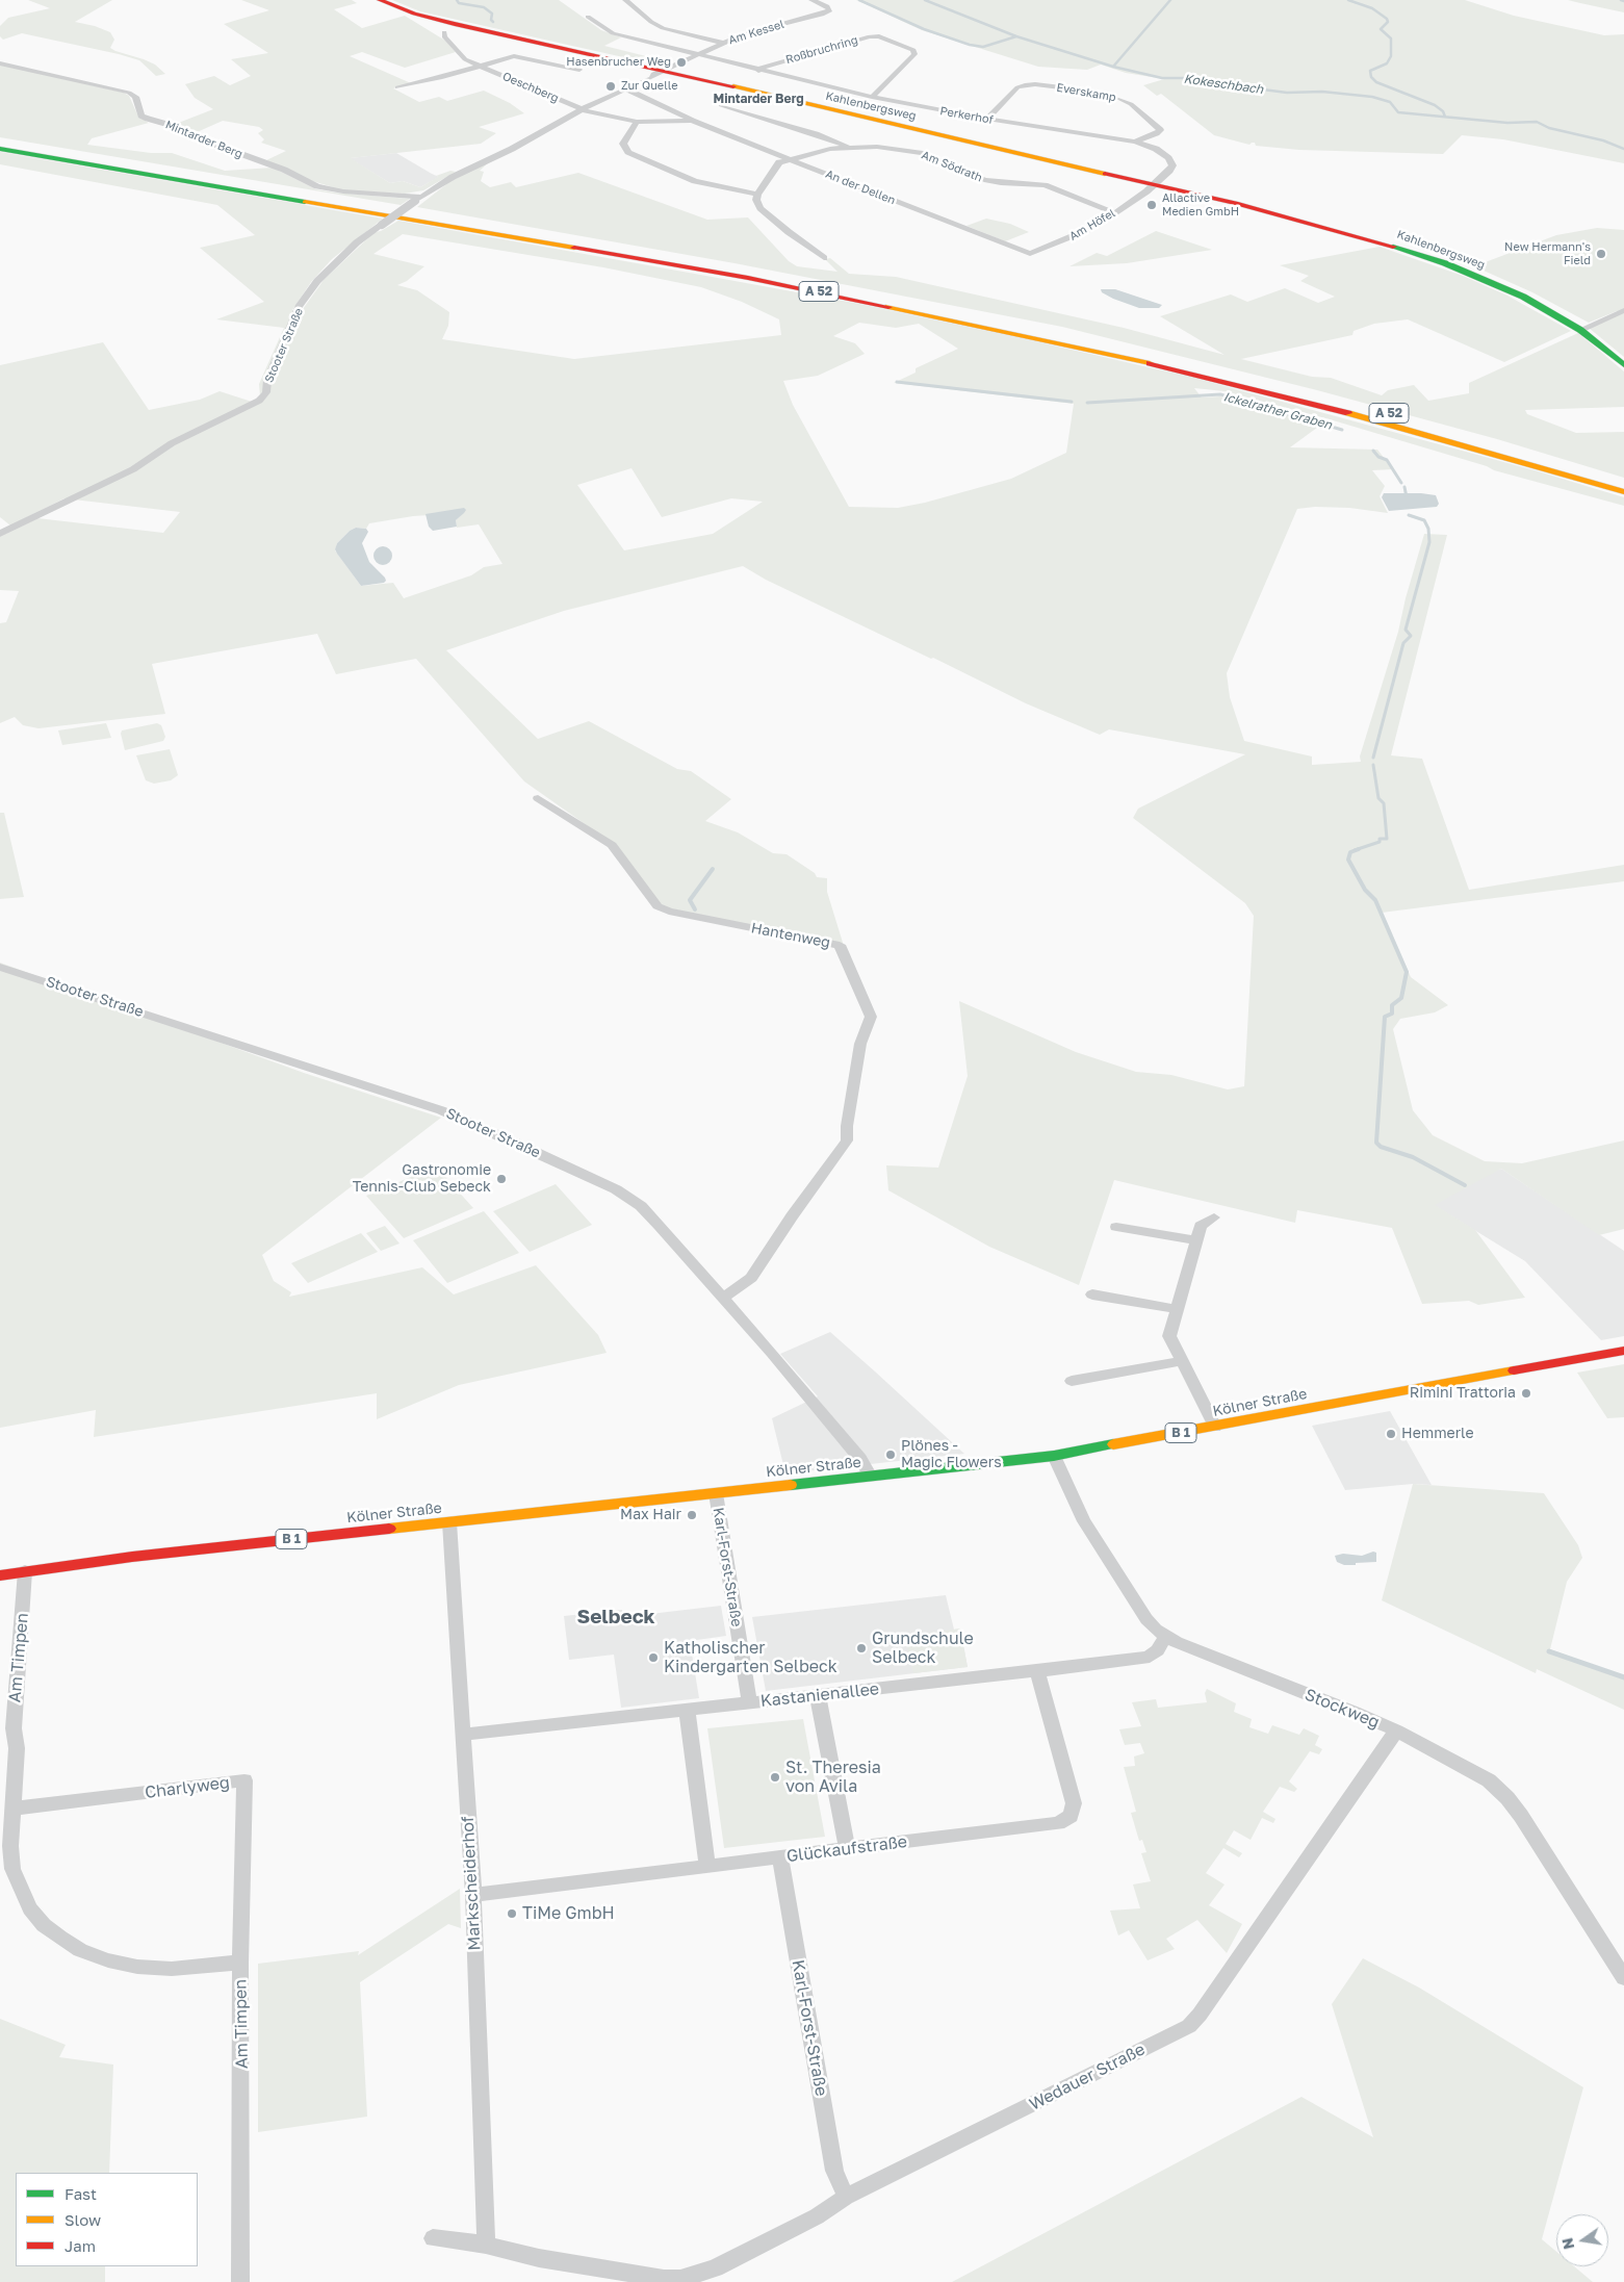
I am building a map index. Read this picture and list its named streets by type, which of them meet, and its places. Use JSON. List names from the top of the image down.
{
  "streets": {
    "main road": [
      "Kahlenbergsweg",
      "A 52",
      "Kölner Straße",
      "B 1"
    ],
    "street": [
      "Am Kessel",
      "Roßbruchring",
      "Oeschberg",
      "Everskamp",
      "Perkerhof",
      "Mintarder Berg",
      "Am Södrath",
      "An der Dellen",
      "Am Höfel",
      "Stooter Straße",
      "Hantenweg",
      "Karl-Forst-Straße",
      "Am Timpen",
      "Kastanienallee",
      "Stockweg",
      "Charlyweg",
      "Glückaufstraße",
      "Markscheiderhof",
      "Wedauer Straße"
    ]
  },
  "crossings": [
    ["Am Kessel", "Kahlenbergsweg"],
    ["Am Kessel", "Perkerhof"],
    ["Am Kessel", "Stooter Straße"],
    ["Roßbruchring", "Perkerhof"],
    ["Oeschberg", "An der Dellen"],
    ["Oeschberg", "Stooter Straße"],
    ["Everskamp", "Perkerhof"],
    ["Kahlenbergsweg", "Perkerhof"],
    ["Kahlenbergsweg", "Am Höfel"],
    ["Kahlenbergsweg", "Stooter Straße"],
    ["Perkerhof", "Am Höfel"],
    ["Mintarder Berg", "Stooter Straße"],
    ["Am Södrath", "An der Dellen"],
    ["Am Södrath", "Am Höfel"],
    ["An der Dellen", "Am Höfel"],
    ["An der Dellen", "Stooter Straße"],
    ["Stooter Straße", "Hantenweg"],
    ["Stooter Straße", "Kölner Straße"],
    ["Kölner Straße", "Karl-Forst-Straße"],
    ["Kölner Straße", "Am Timpen"],
    ["Kölner Straße", "Stockweg"],
    ["Kölner Straße", "Markscheiderhof"],
    ["Karl-Forst-Straße", "Kastanienallee"],
    ["Karl-Forst-Straße", "Glückaufstraße"],
    ["Karl-Forst-Straße", "Wedauer Straße"],
    ["Am Timpen", "Charlyweg"],
    ["Kastanienallee", "Stockweg"],
    ["Kastanienallee", "Glückaufstraße"],
    ["Kastanienallee", "Markscheiderhof"],
    ["Stockweg", "Wedauer Straße"],
    ["Glückaufstraße", "Markscheiderhof"]
  ],
  "districts": ["Mintarder Berg", "Selbeck"],
  "water": ["Kokeschbach", "Ickelrather Graben"],
  "places": [
    "Hasenbrucher Weg",
    "Zur Quelle",
    "Allactive Medien GmbH",
    "New Hermann's Field",
    "Gastronomie Tennis-Club Sebeck",
    "Rimini Trattoria",
    "Hemmerle",
    "Plönes - Magic Flowers",
    "Max Hair",
    "Grundschule Selbeck",
    "Katholischer Kindergarten Selbeck",
    "St. Theresia von Avila",
    "TiMe GmbH"
  ],
  "legend": ["Fast", "Slow", "Jam"],
  "north": "left"
}
